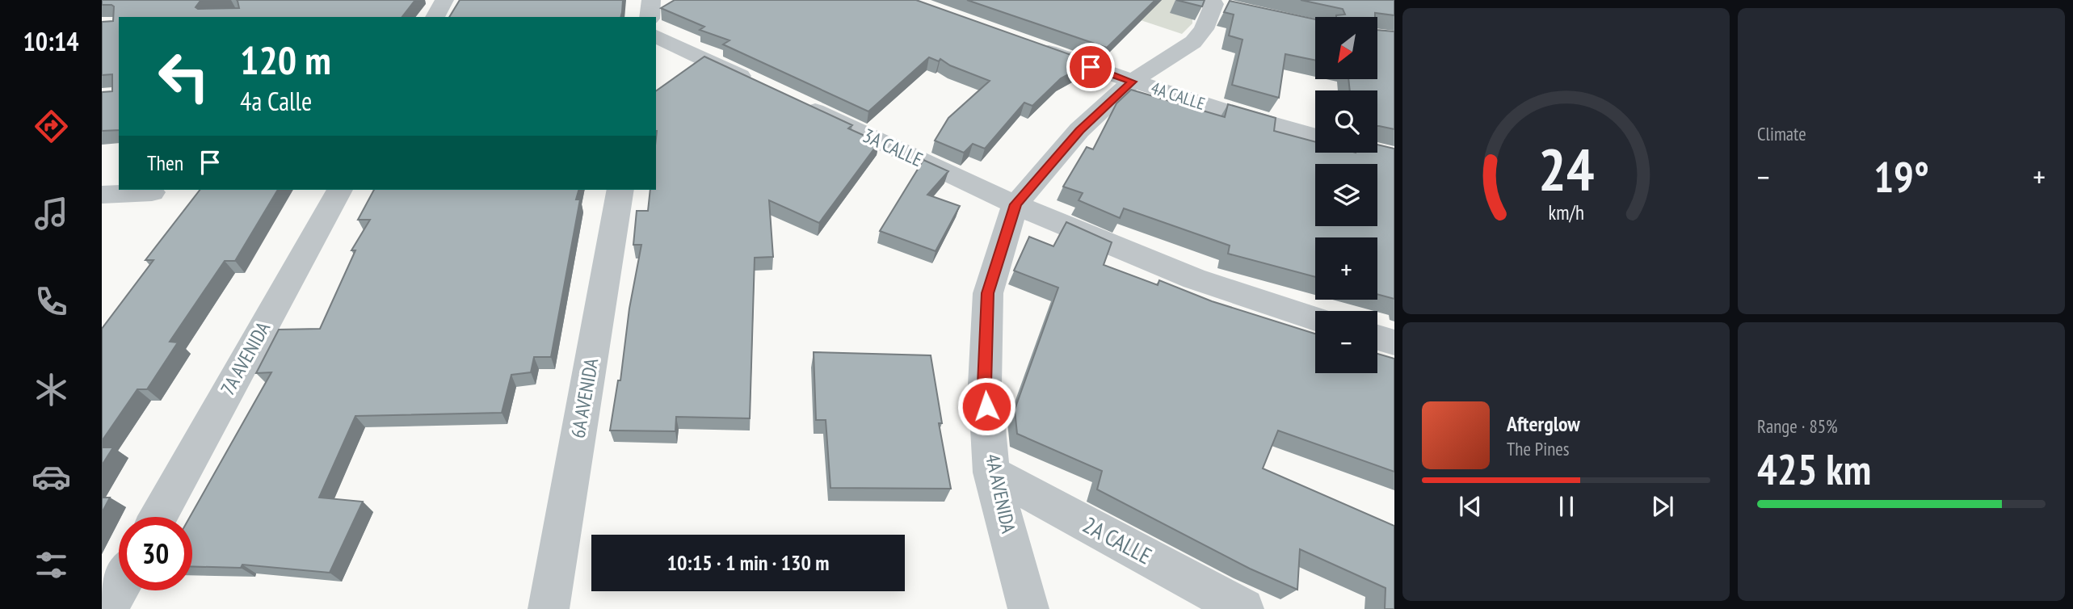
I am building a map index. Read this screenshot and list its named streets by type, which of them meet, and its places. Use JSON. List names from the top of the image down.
{
  "streets": {
    "street": [
      "4A CALLE",
      "3A CALLE",
      "7A AVENIDA",
      "6A AVENIDA",
      "4A AVENIDA",
      "2A CALLE"
    ]
  },
  "crossings": [
    ["4A CALLE", "4A AVENIDA"],
    ["3A CALLE", "4A AVENIDA"],
    ["4A AVENIDA", "2A CALLE"]
  ],
  "north": "bottom left",
  "page": {
    "tabs": "10:14",
    "tile": [
      "Climate",
      ["Range · 85%", "425 km"]
    ],
    "map_buttons": ["+", "−"],
    "turn": ["120 m", "4a Calle"],
    "then": "Then",
    "heat": ["−", "19°", "+"],
    "song": ["Afterglow", "The Pines"],
    "limit": "30",
    "trip": "10:15 · 1 min · 130 m",
    "gauge": ["24", "km/h"]
  }
}
